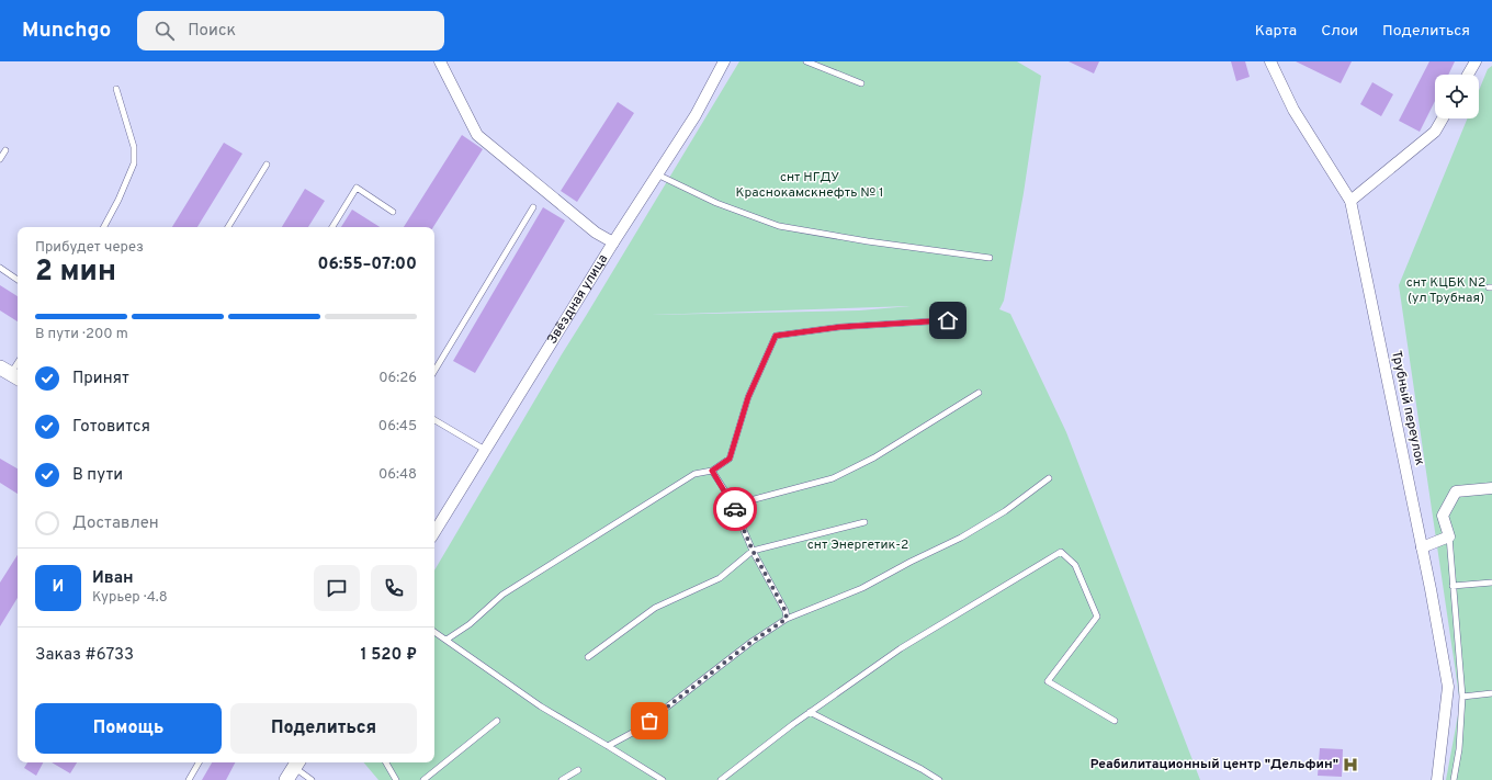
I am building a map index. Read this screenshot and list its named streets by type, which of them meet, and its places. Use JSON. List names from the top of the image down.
{
  "streets": {
    "street": ["Звёздная улица", "Трубный переулок"]
  },
  "parks": ["снт НГДУ Краснокамскнефть № 1", "снт КЦБК N2 (ул Трубная)", "снт Энергетик-2"],
  "places": {
    "hospital": ["Реабилитационный центр \"Дельфин\""]
  },
  "page": {
    "header": "Munchgo",
    "search": "Поиск",
    "nav": ["Карта", "Слои", "Поделиться"],
    "heading": ["2 мин", "Прибудет через", "06:55–07:00"],
    "panel": [
      "Иван",
      "Курьер · 4.8",
      "Заказ #6733",
      "1 520 ₽"
    ],
    "bar": "В пути · 200 m",
    "list": [
      ["Принят", "06:26"],
      ["Готовится", "06:45"],
      ["В пути", "06:48"],
      "Доставлен"
    ],
    "round": "И",
    "buttons": ["Помощь", "Поделиться"]
  }
}
